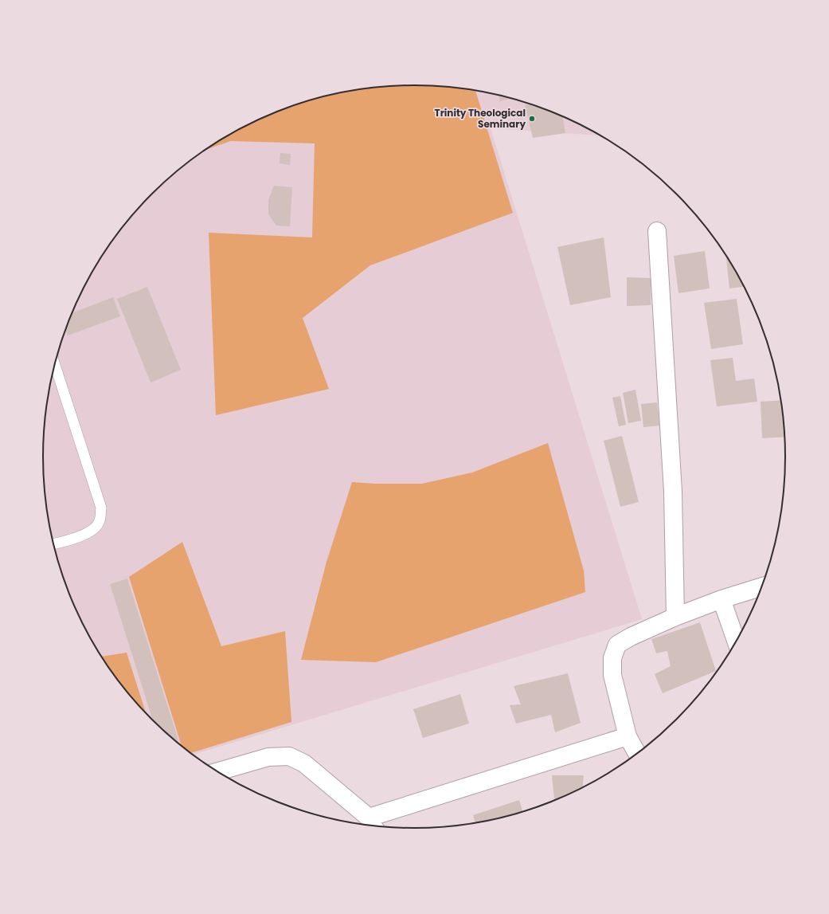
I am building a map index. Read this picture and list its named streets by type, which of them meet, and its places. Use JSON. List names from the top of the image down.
{
  "places": ["Trinity Theological Seminary"]
}
